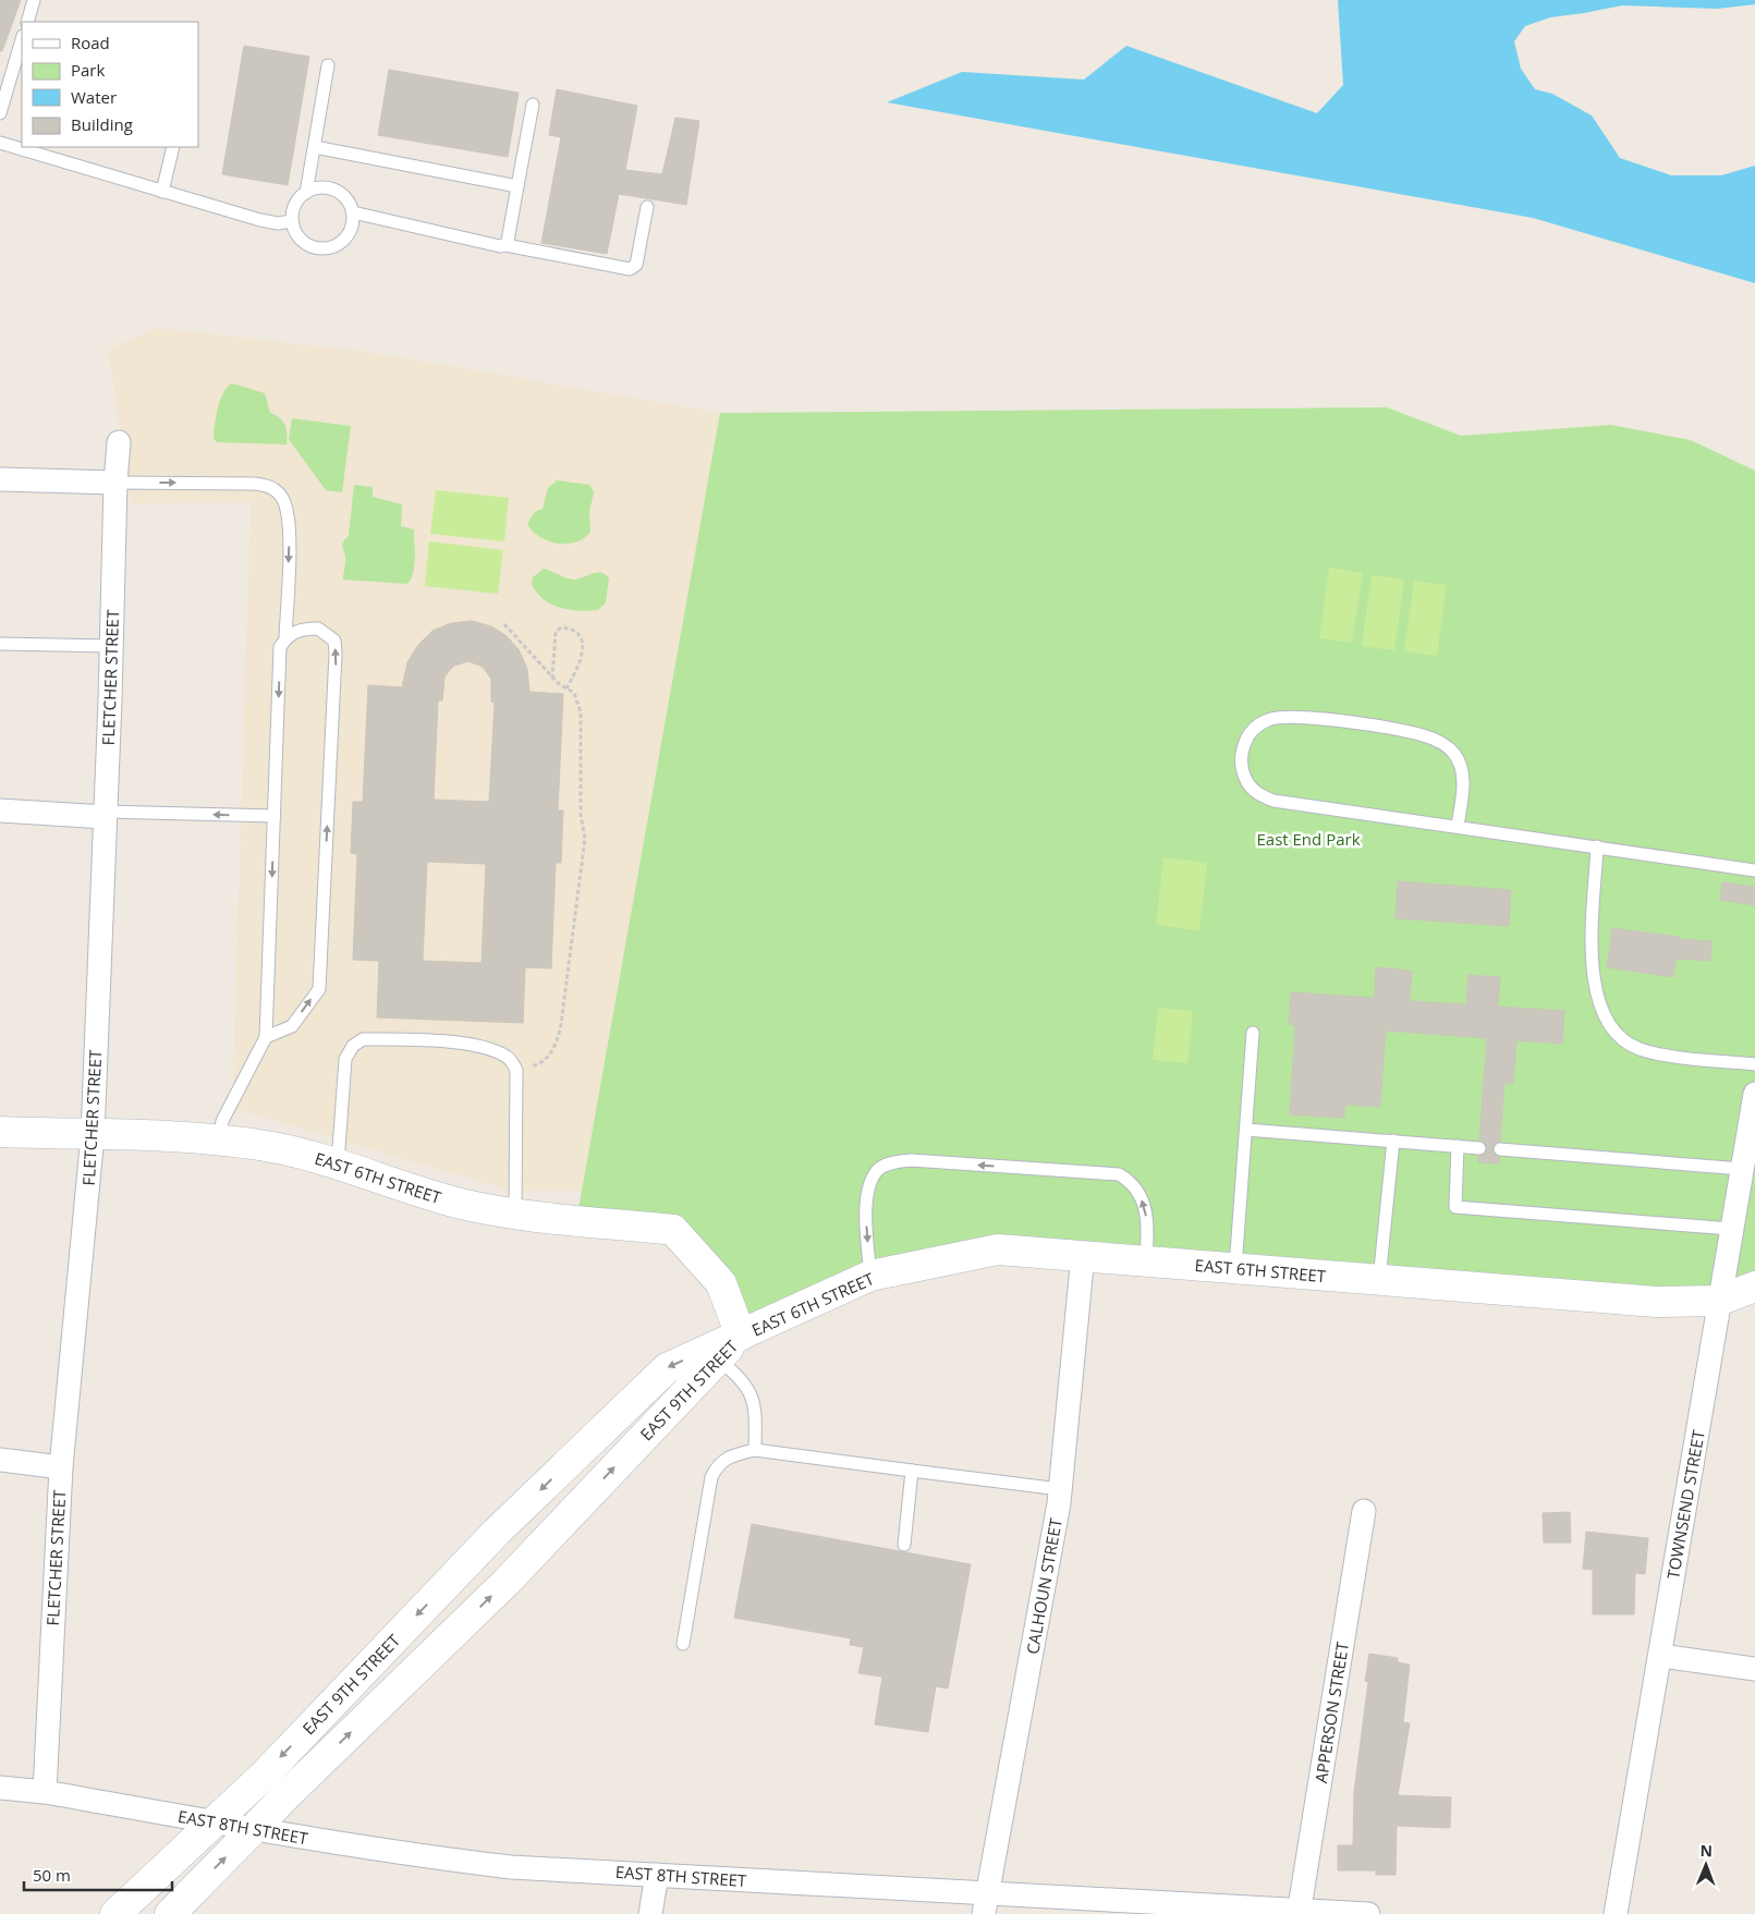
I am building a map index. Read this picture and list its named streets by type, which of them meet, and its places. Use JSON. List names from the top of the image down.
{
  "streets": {
    "main road": ["EAST 6TH STREET", "EAST 9TH STREET"],
    "street": [
      "FLETCHER STREET",
      "TOWNSEND STREET",
      "CALHOUN STREET",
      "APPERSON STREET",
      "EAST 8TH STREET"
    ]
  },
  "crossings": [
    ["FLETCHER STREET", "EAST 6TH STREET"],
    ["FLETCHER STREET", "EAST 8TH STREET"],
    ["EAST 6TH STREET", "EAST 9TH STREET"],
    ["EAST 6TH STREET", "TOWNSEND STREET"],
    ["EAST 6TH STREET", "CALHOUN STREET"],
    ["EAST 9TH STREET", "EAST 8TH STREET"],
    ["CALHOUN STREET", "EAST 8TH STREET"],
    ["APPERSON STREET", "EAST 8TH STREET"]
  ],
  "parks": ["East End Park"],
  "legend": [
    "Road",
    "Park",
    "Water",
    "Building"
  ],
  "scale_bar": "50 m",
  "north": "top"
}
